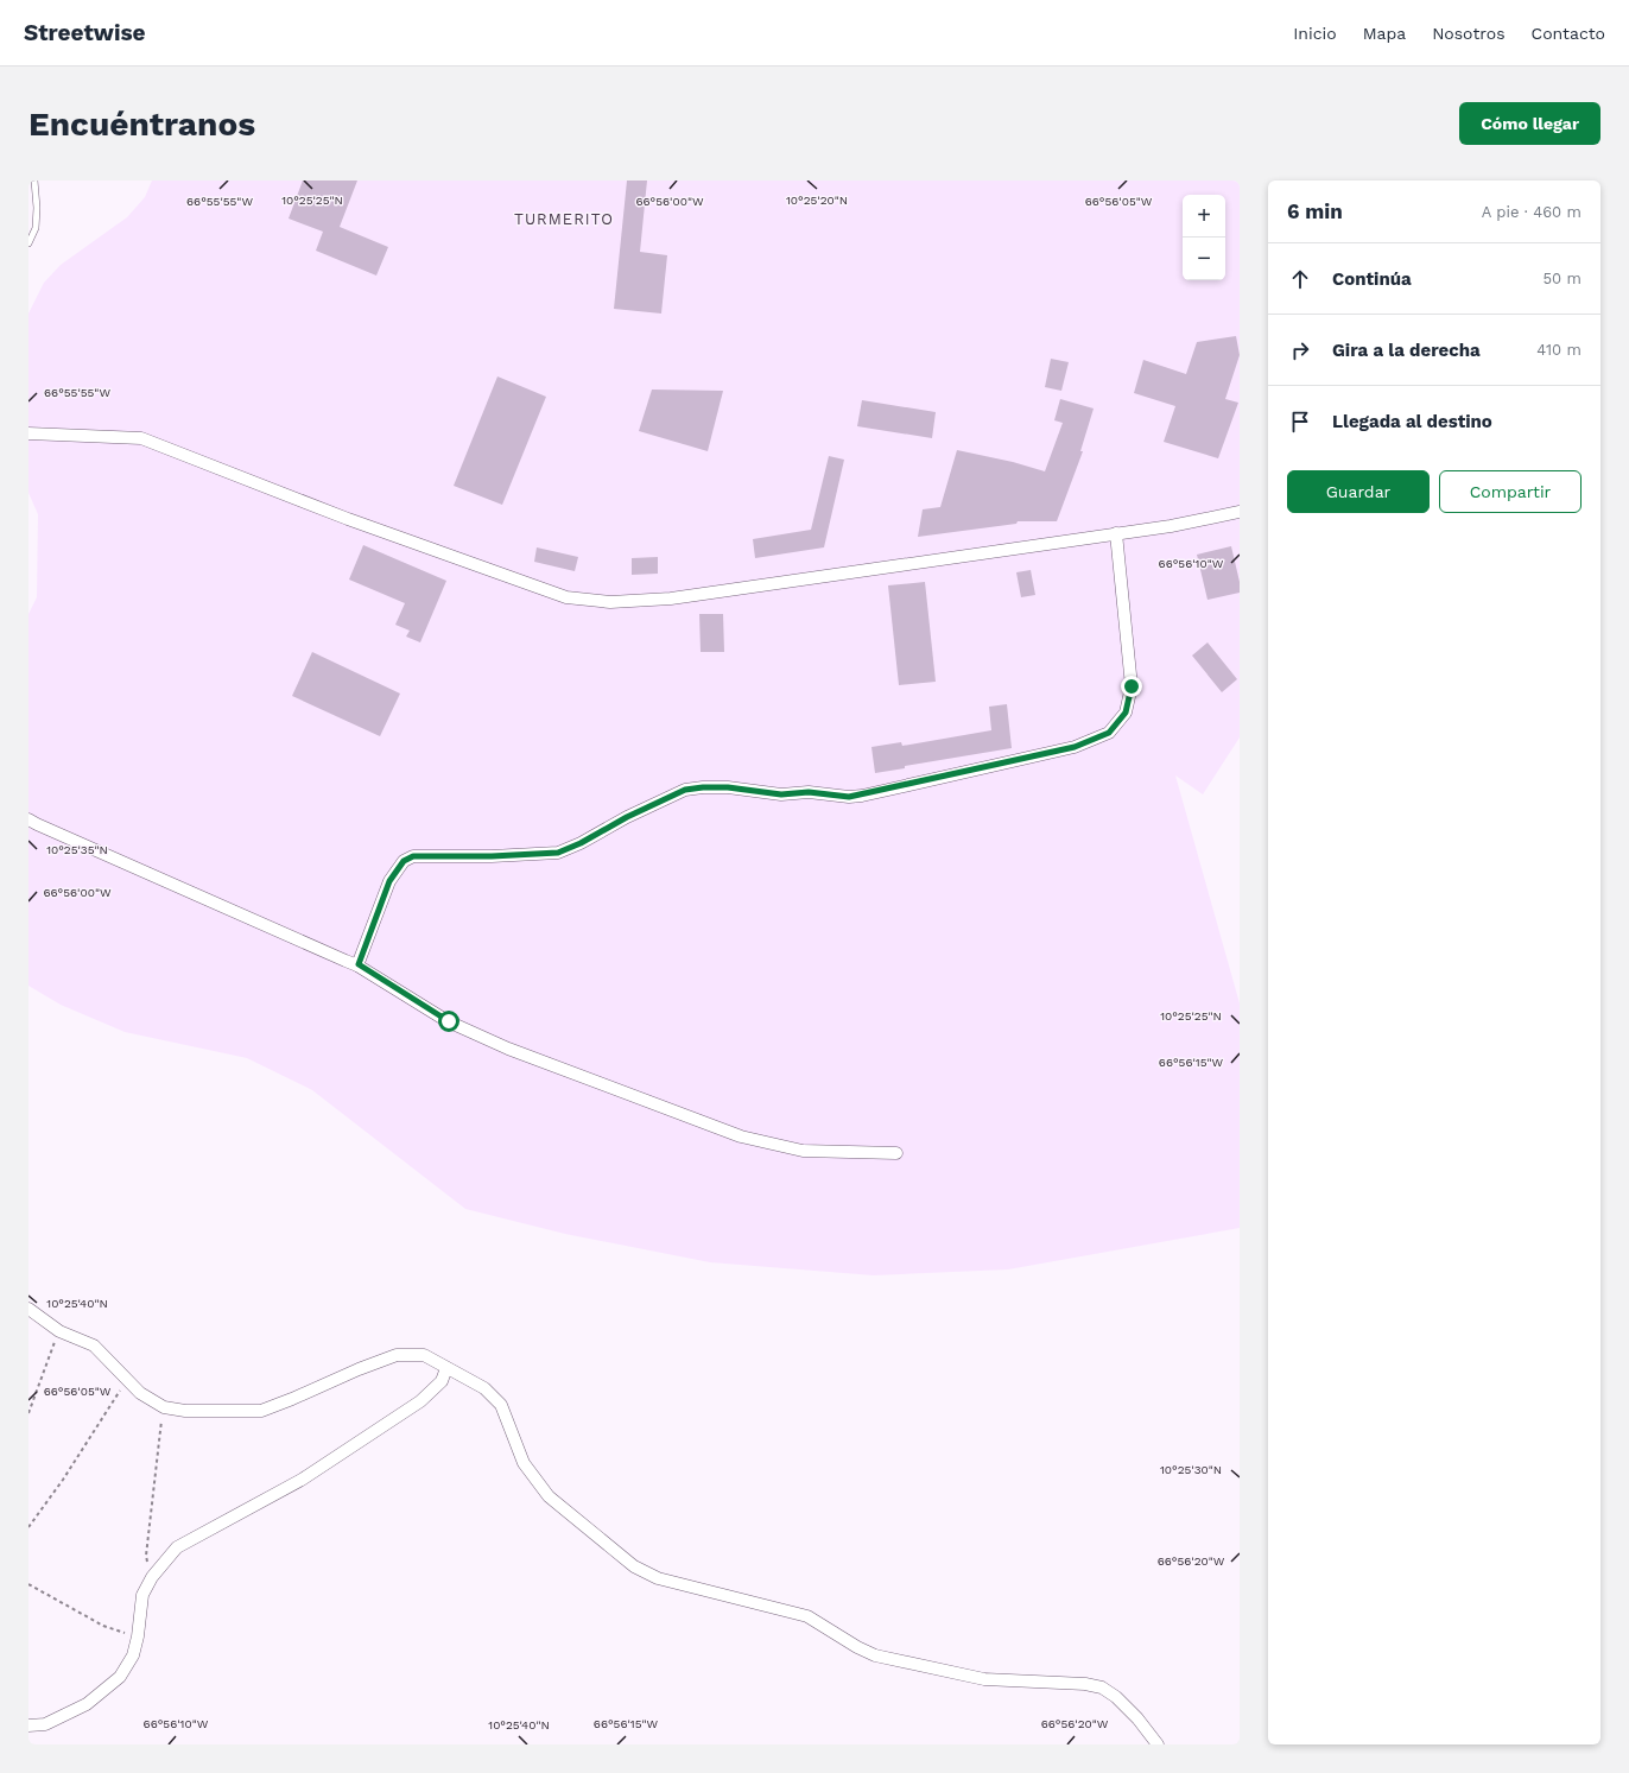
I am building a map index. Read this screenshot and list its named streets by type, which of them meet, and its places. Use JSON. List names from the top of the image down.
{
  "districts": ["TURMERITO"],
  "page": {
    "header": "Streetwise",
    "nav": [
      "Inicio",
      "Mapa",
      "Nosotros",
      "Contacto"
    ],
    "buttons": [
      "Cómo llegar",
      ["Guardar", "Compartir"]
    ],
    "title": "Encuéntranos",
    "heading": ["6 min", "A pie · 460 m"],
    "map_buttons": ["+", "−"],
    "list": [
      ["Continúa", "50 m"],
      ["Gira a la derecha", "410 m"],
      "Llegada al destino"
    ]
  },
  "coordinates": [
    "10°25'25\"N",
    "10°25'20\"N",
    "66°55'55\"W",
    "66°56'00\"W",
    "66°56'05\"W",
    "66°56'10\"W",
    "10°25'35\"N",
    "66°56'15\"W",
    "10°25'40\"N",
    "10°25'30\"N",
    "66°56'20\"W"
  ]
}
